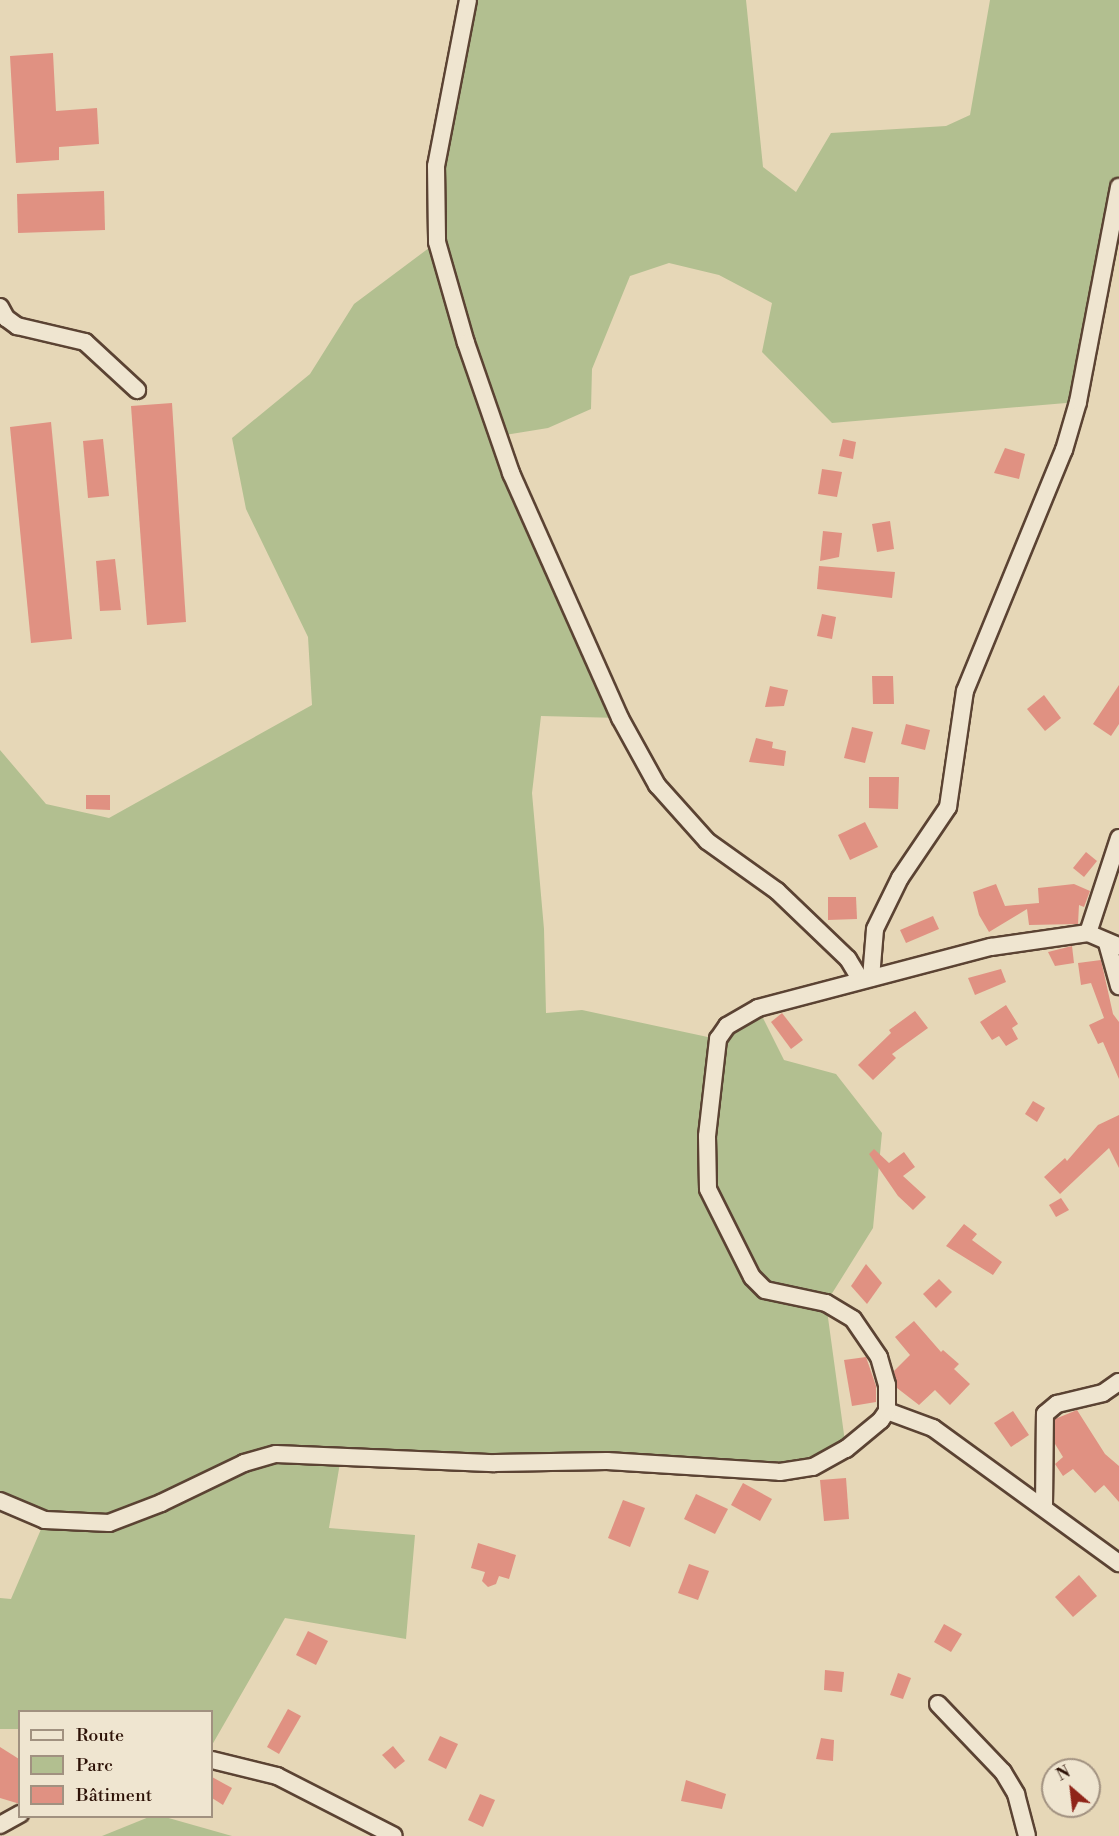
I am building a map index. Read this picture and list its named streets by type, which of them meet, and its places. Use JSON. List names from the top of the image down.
{
  "legend": ["Route", "Parc", "Bâtiment"],
  "north": "top left"
}
